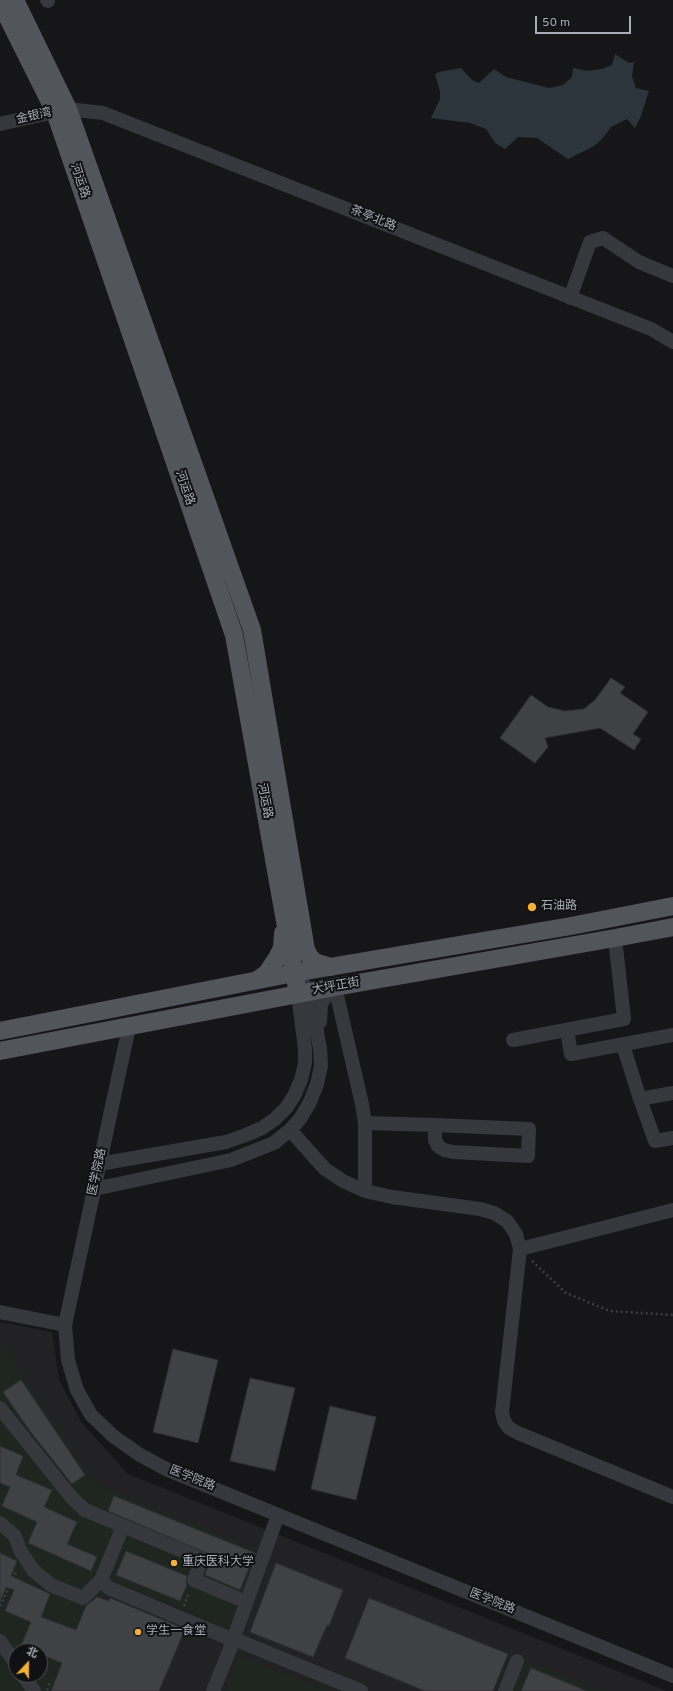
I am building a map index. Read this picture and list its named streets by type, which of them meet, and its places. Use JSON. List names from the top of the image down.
{
  "streets": {
    "main road": ["河运路", "大坪正街"],
    "street": ["金银湾", "茶亭北路", "医学院路"]
  },
  "crossings": [
    ["金银湾", "河运路"],
    ["金银湾", "茶亭北路"],
    ["河运路", "茶亭北路"],
    ["河运路", "大坪正街"],
    ["大坪正街", "医学院路"]
  ],
  "places": ["石油路", "重庆医科大学", "学生一食堂"],
  "scale_bar": "50 m",
  "north": "top"
}
